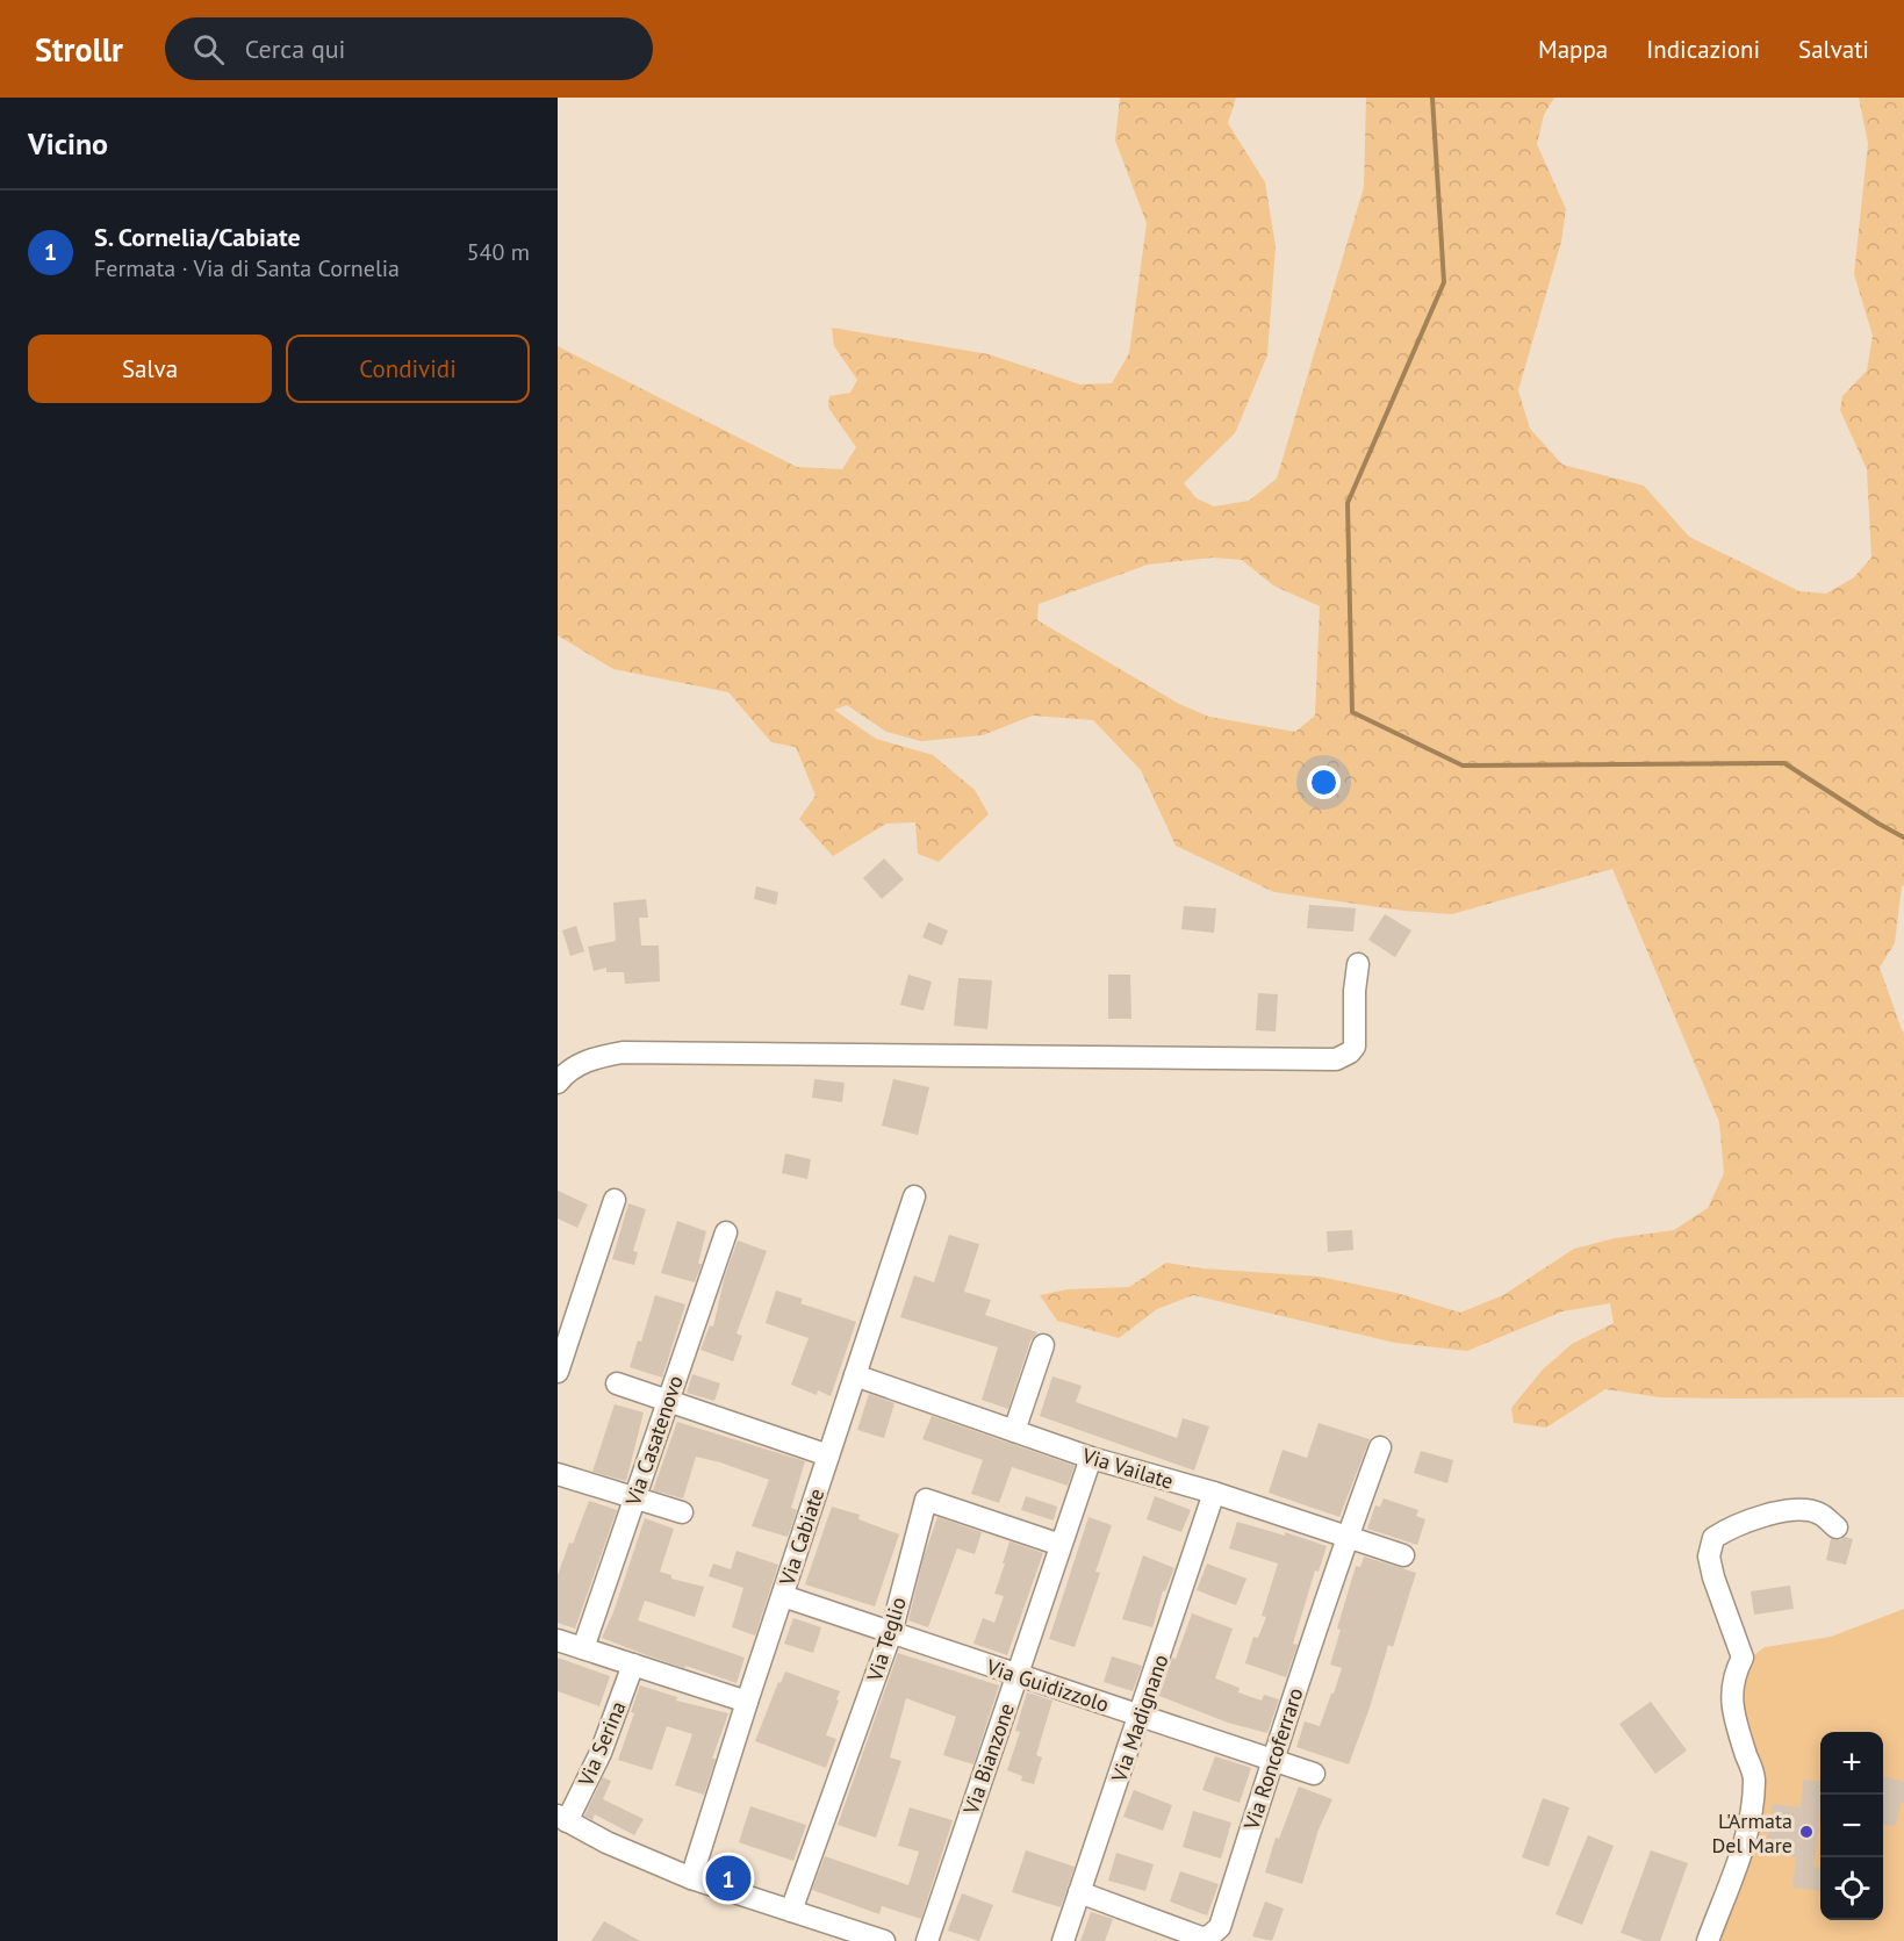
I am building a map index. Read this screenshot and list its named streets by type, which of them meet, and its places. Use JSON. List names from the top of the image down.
{
  "streets": {
    "street": [
      "Via Casatenovo",
      "Via Vailate",
      "Via Cabiate",
      "Via Teglio",
      "Via Guidizzolo",
      "Via Madignano",
      "Via Serina",
      "Via Bianzone",
      "Via Roncoferraro"
    ]
  },
  "crossings": [
    ["Via Vailate", "Via Cabiate"],
    ["Via Vailate", "Via Madignano"],
    ["Via Vailate", "Via Bianzone"],
    ["Via Vailate", "Via Roncoferraro"],
    ["Via Cabiate", "Via Guidizzolo"],
    ["Via Teglio", "Via Guidizzolo"],
    ["Via Teglio", "Via Bianzone"],
    ["Via Guidizzolo", "Via Madignano"],
    ["Via Guidizzolo", "Via Bianzone"],
    ["Via Guidizzolo", "Via Roncoferraro"],
    ["Via Madignano", "Via Roncoferraro"]
  ],
  "places": ["L'Armata Del Mare"],
  "page": {
    "header": "Strollr",
    "search": "Cerca qui",
    "nav": ["Mappa", "Indicazioni", "Salvati"],
    "heading": "Vicino",
    "list": [
      {
        "mark": "1",
        "name": "S. Cornelia/Cabiate",
        "note": "Fermata · Via di Santa Cornelia",
        "value": "540 m"
      }
    ],
    "buttons": ["Salva", "Condividi"],
    "map_buttons": ["+", "−"],
    "pins": "1"
  }
}
